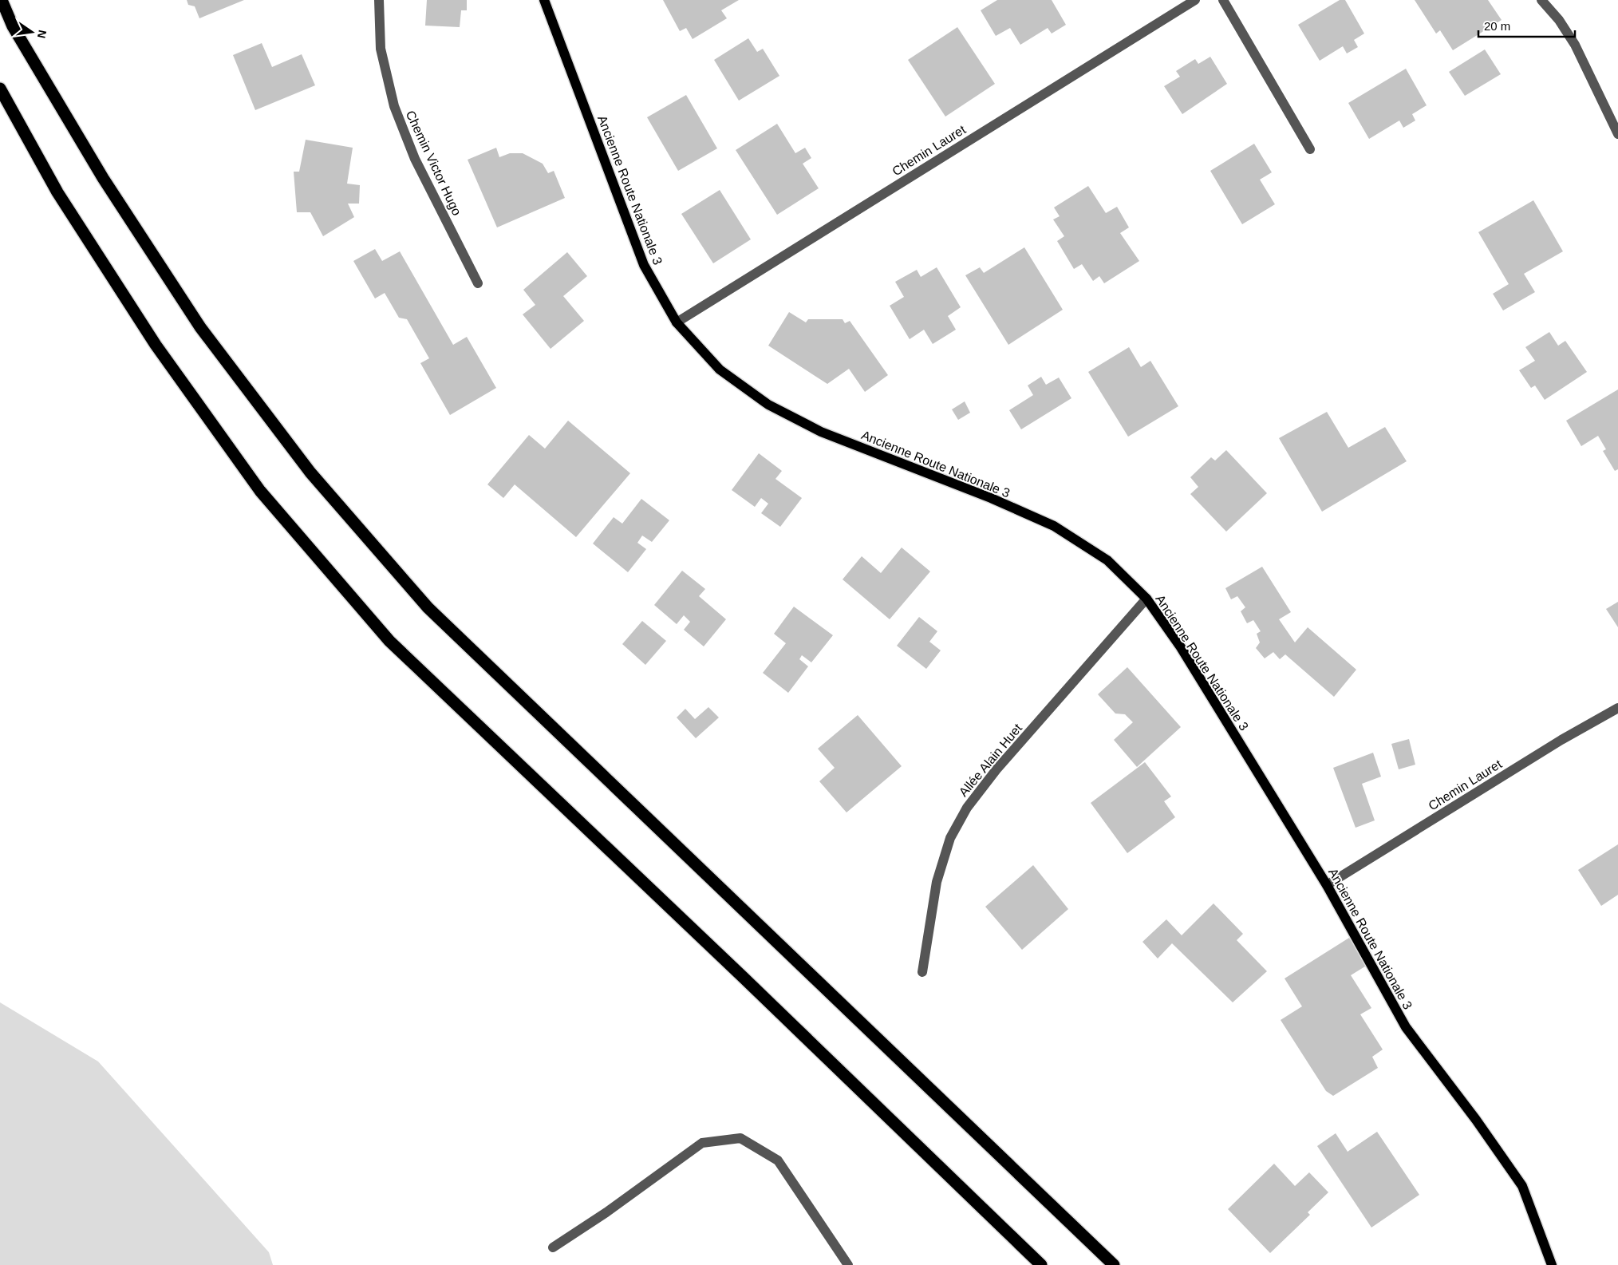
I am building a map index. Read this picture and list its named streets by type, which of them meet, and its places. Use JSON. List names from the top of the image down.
{
  "streets": {
    "main road": ["Ancienne Route Nationale 3"],
    "street": ["Chemin Lauret", "Chemin Victor Hugo", "Allée Alain Huet"]
  },
  "crossings": [
    ["Chemin Lauret", "Ancienne Route Nationale 3"],
    ["Ancienne Route Nationale 3", "Allée Alain Huet"]
  ],
  "scale_bar": "20 m",
  "north": "right"
}
